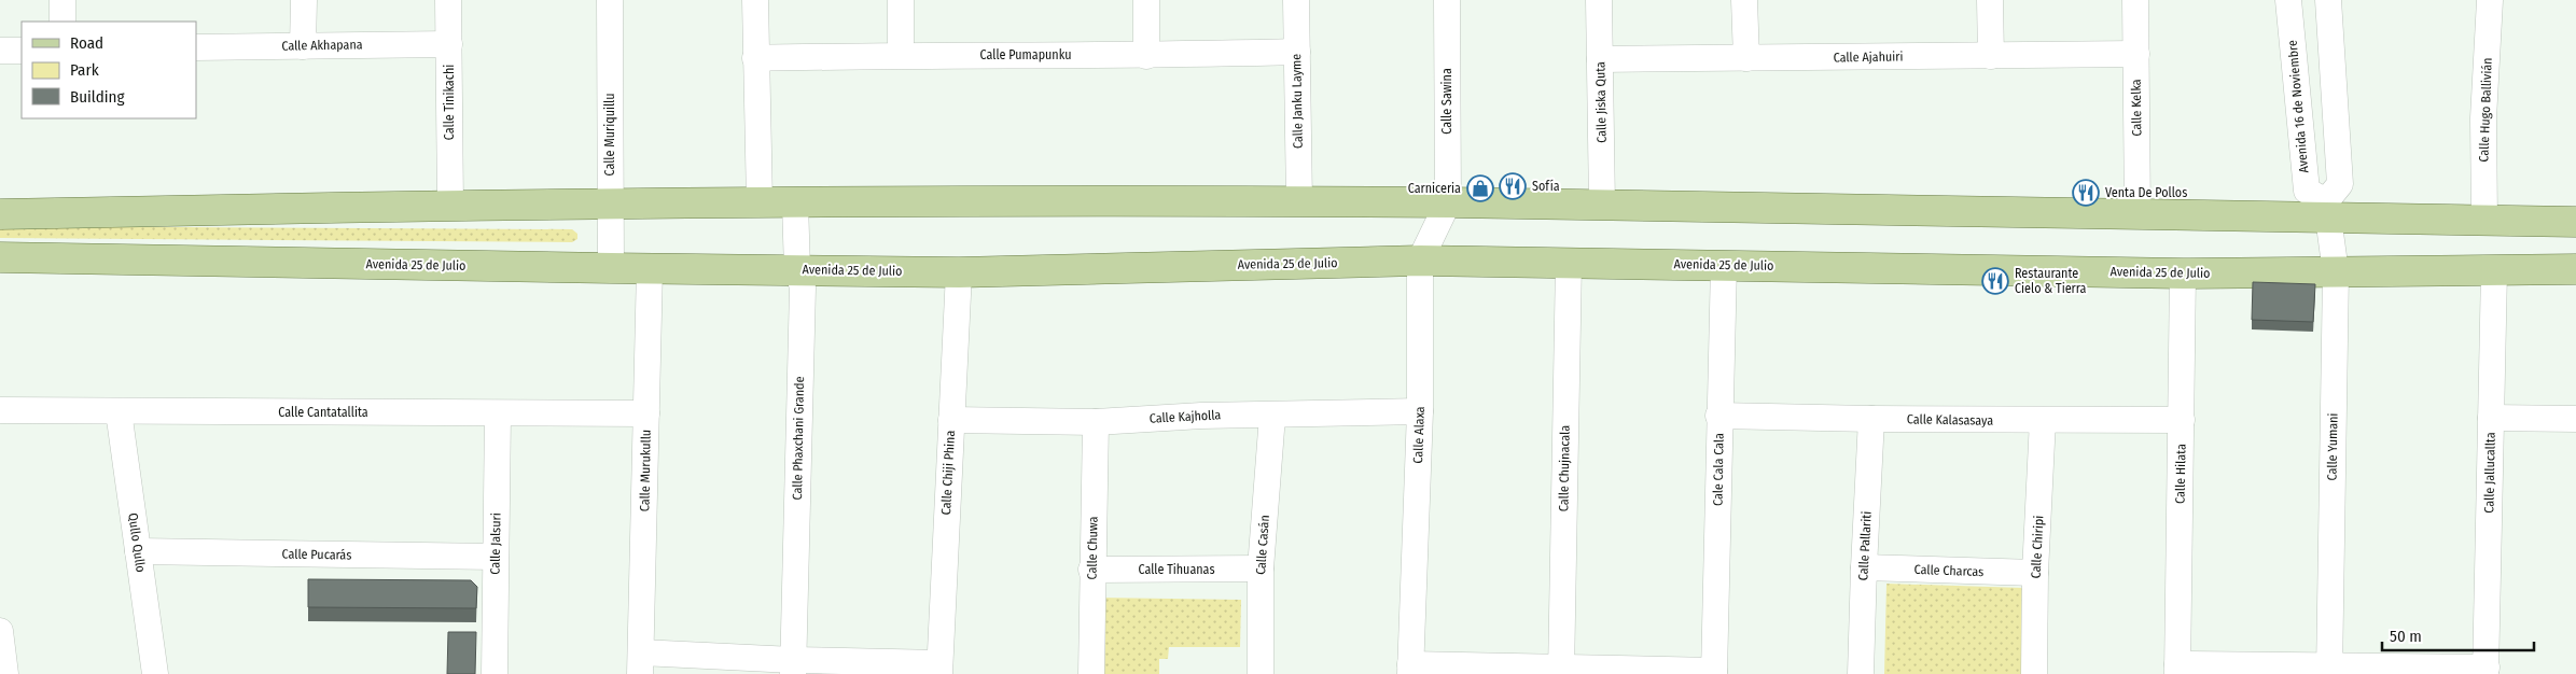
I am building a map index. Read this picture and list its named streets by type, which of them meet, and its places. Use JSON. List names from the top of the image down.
{
  "streets": {
    "main road": ["Avenida 25 de Julio"],
    "street": [
      "Calle Akhapana",
      "Calle Pumapunku",
      "Calle Ajahuiri",
      "Calle Janku Layme",
      "Calle Sawina",
      "Calle Tinikachi",
      "Calle Jiska Quta",
      "Avenida 16 de Noviembre",
      "Calle Kelka",
      "Calle Hugo Ballivián",
      "Calle Muriquillu",
      "Calle Cantatallita",
      "Calle Kajholla",
      "Calle Kalasasaya",
      "Calle Alaxa",
      "Calle Phaxchani Grande",
      "Calle Yumani",
      "Calle Chujnacala",
      "Cale Cala Cala",
      "Calle Murukullu",
      "Calle Chiji Phina",
      "Calle Jallucallta",
      "Calle Hilata",
      "Qullo Qullo",
      "Calle Jalsuri",
      "Calle Casán",
      "Calle Pallariti",
      "Calle Chiripi",
      "Calle Chuwa",
      "Calle Pucarás",
      "Calle Tihuanas",
      "Calle Charcas"
    ]
  },
  "crossings": [
    ["Calle Akhapana", "Calle Tinikachi"],
    ["Calle Pumapunku", "Calle Janku Layme"],
    ["Calle Ajahuiri", "Calle Jiska Quta"],
    ["Calle Ajahuiri", "Calle Kelka"],
    ["Calle Sawina", "Calle Alaxa"],
    ["Avenida 16 de Noviembre", "Calle Yumani"],
    ["Calle Muriquillu", "Avenida 25 de Julio"],
    ["Avenida 25 de Julio", "Calle Alaxa"],
    ["Avenida 25 de Julio", "Calle Phaxchani Grande"],
    ["Avenida 25 de Julio", "Calle Yumani"],
    ["Avenida 25 de Julio", "Calle Chujnacala"],
    ["Avenida 25 de Julio", "Cale Cala Cala"],
    ["Avenida 25 de Julio", "Calle Murukullu"],
    ["Avenida 25 de Julio", "Calle Chiji Phina"],
    ["Avenida 25 de Julio", "Calle Jallucallta"],
    ["Avenida 25 de Julio", "Calle Hilata"],
    ["Calle Cantatallita", "Calle Murukullu"],
    ["Calle Cantatallita", "Qullo Qullo"],
    ["Calle Cantatallita", "Calle Jalsuri"],
    ["Calle Kajholla", "Calle Alaxa"],
    ["Calle Kajholla", "Calle Chiji Phina"],
    ["Calle Kajholla", "Calle Casán"],
    ["Calle Kajholla", "Calle Chuwa"],
    ["Calle Kalasasaya", "Cale Cala Cala"],
    ["Calle Kalasasaya", "Calle Hilata"],
    ["Calle Kalasasaya", "Calle Pallariti"],
    ["Calle Kalasasaya", "Calle Chiripi"],
    ["Qullo Qullo", "Calle Pucarás"],
    ["Calle Jalsuri", "Calle Pucarás"],
    ["Calle Casán", "Calle Tihuanas"],
    ["Calle Pallariti", "Calle Charcas"],
    ["Calle Chiripi", "Calle Charcas"],
    ["Calle Chuwa", "Calle Tihuanas"]
  ],
  "places": {
    "restaurant": ["Sofía", "Venta De Pollos", "Restaurante Cielo & Tierra"],
    "shop": ["Carniceria"]
  },
  "legend": ["Road", "Park", "Building"],
  "scale_bar": "50 m"
}
